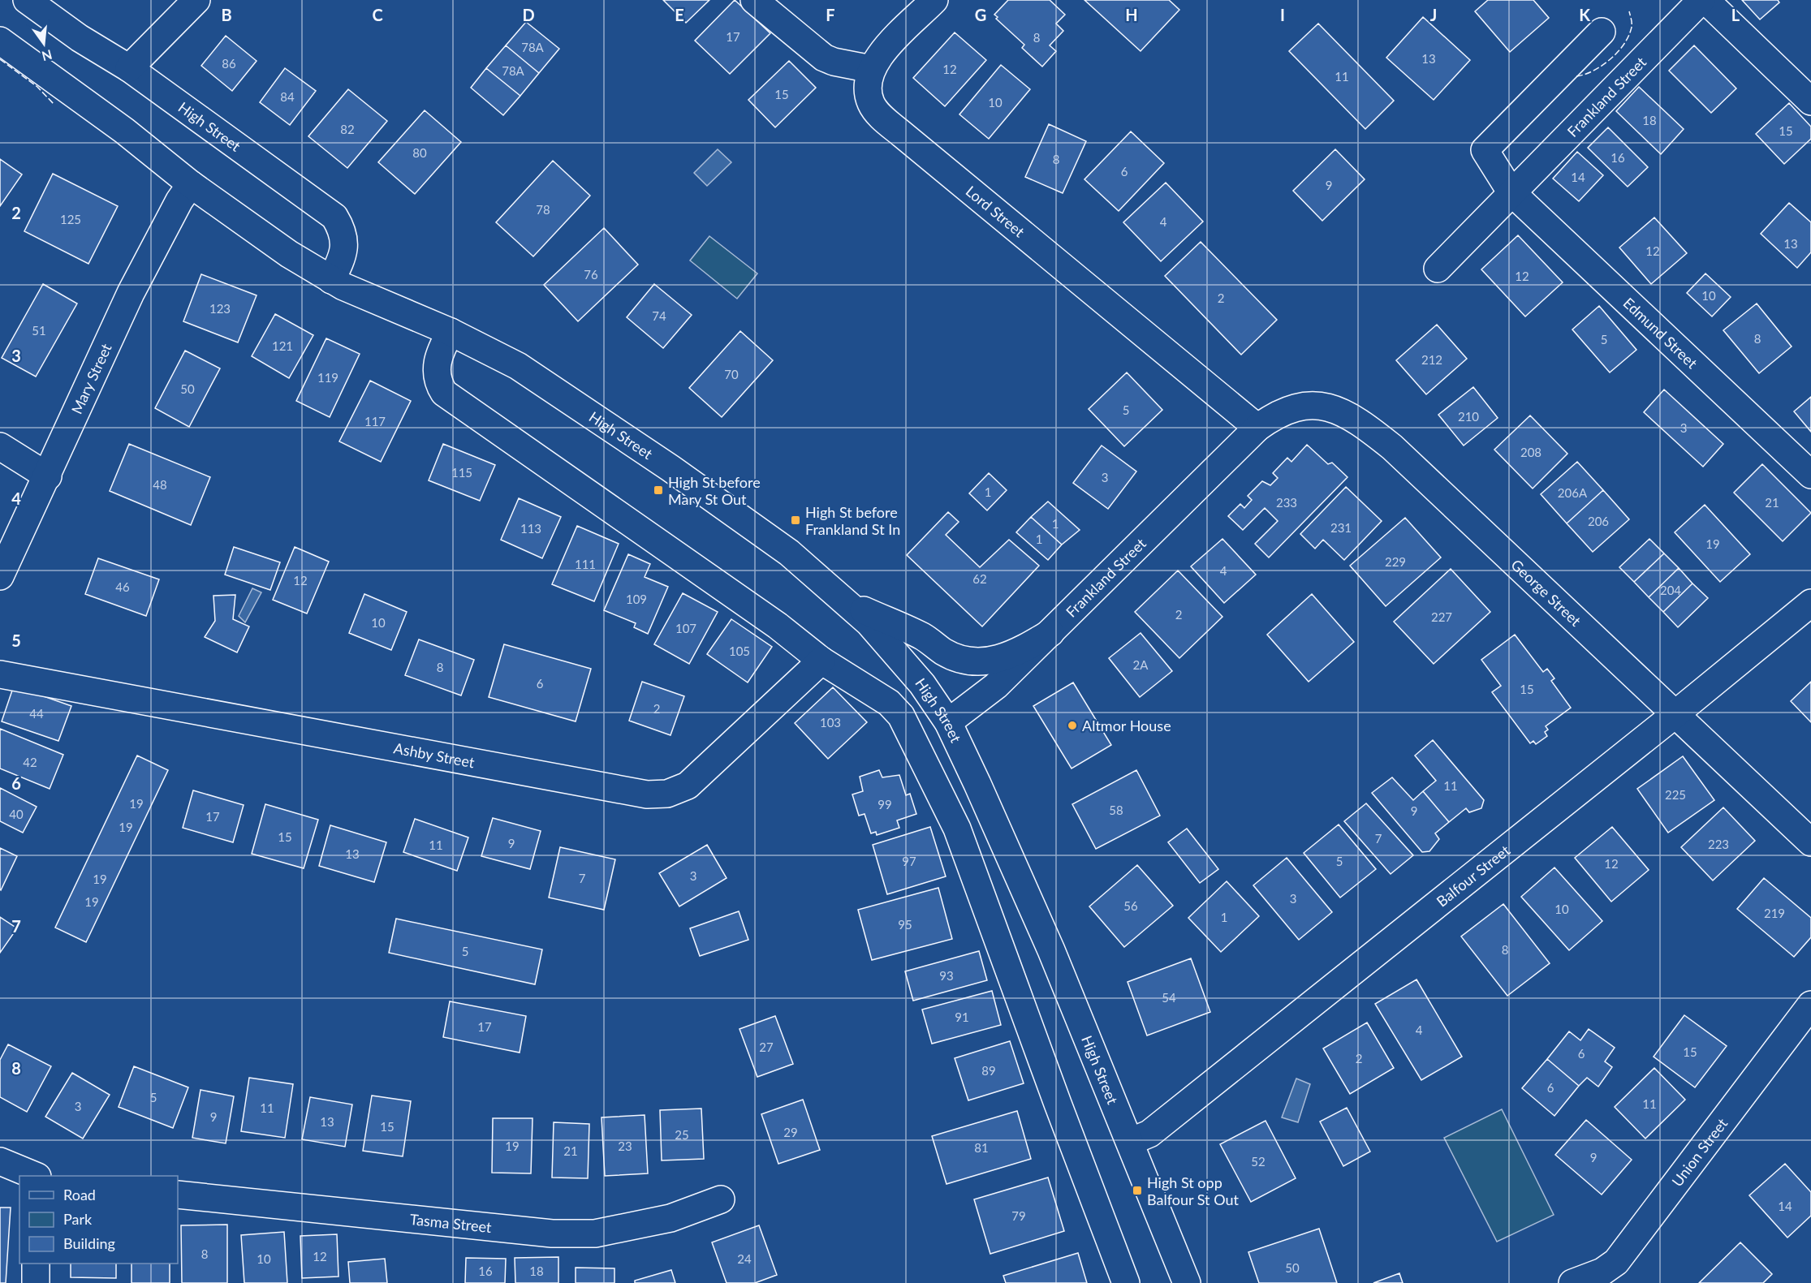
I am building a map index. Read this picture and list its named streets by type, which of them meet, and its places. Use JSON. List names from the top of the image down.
{
  "streets": {
    "street": [
      "Frankland Street",
      "High Street",
      "Lord Street",
      "Edmund Street",
      "Mary Street",
      "George Street",
      "Ashby Street",
      "Balfour Street",
      "Union Street",
      "Tasma Street"
    ]
  },
  "crossings": [
    ["Frankland Street", "High Street"],
    ["Frankland Street", "Lord Street"],
    ["Frankland Street", "Edmund Street"],
    ["Frankland Street", "George Street"],
    ["High Street", "Mary Street"],
    ["High Street", "Balfour Street"],
    ["Lord Street", "George Street"],
    ["George Street", "Balfour Street"]
  ],
  "places": {
    "transit": ["High St before Mary St Out", "High St before Frankland St In", "High St opp Balfour St Out"],
    "other": ["Altmor House"]
  },
  "house_numbers": [
    "17",
    "8",
    "78A",
    "13",
    "86",
    "12",
    "78A",
    "11",
    "15",
    "84",
    "10",
    "18",
    "82",
    "15",
    "80",
    "16",
    "8",
    "6",
    "14",
    "9",
    "78",
    "125",
    "4",
    "13",
    "12",
    "76",
    "12",
    "10",
    "2",
    "123",
    "74",
    "51",
    "8",
    "5",
    "121",
    "212",
    "70",
    "119",
    "50",
    "5",
    "210",
    "117",
    "3",
    "208",
    "115",
    "3",
    "48",
    "1",
    "206A",
    "233",
    "21",
    "206",
    "1",
    "231",
    "113",
    "1",
    "19",
    "229",
    "111",
    "4",
    "62",
    "12",
    "46",
    "204",
    "109",
    "2",
    "227",
    "10",
    "107",
    "105",
    "2A",
    "8",
    "6",
    "15",
    "2",
    "44",
    "103",
    "42",
    "11",
    "225",
    "19",
    "99",
    "58",
    "9",
    "40",
    "17",
    "19",
    "15",
    "7",
    "9",
    "223",
    "11",
    "13",
    "97",
    "5",
    "12",
    "3",
    "7",
    "19",
    "3",
    "19",
    "56",
    "10",
    "219",
    "1",
    "95",
    "8",
    "5",
    "93",
    "54",
    "91",
    "17",
    "4",
    "27",
    "15",
    "6",
    "2",
    "89",
    "6",
    "5",
    "11",
    "3",
    "11",
    "9",
    "13",
    "15",
    "29",
    "25",
    "19",
    "23",
    "81",
    "21",
    "9",
    "52",
    "14",
    "79",
    "8",
    "12",
    "10",
    "24",
    "50",
    "16",
    "18"
  ],
  "legend": ["Road", "Park", "Building"],
  "north": "bottom",
  "grid": {
    "columns": [
      "B",
      "C",
      "D",
      "E",
      "F",
      "G",
      "H",
      "I",
      "J",
      "K",
      "L"
    ],
    "rows": [
      "2",
      "3",
      "4",
      "5",
      "6",
      "7",
      "8"
    ]
  }
}
